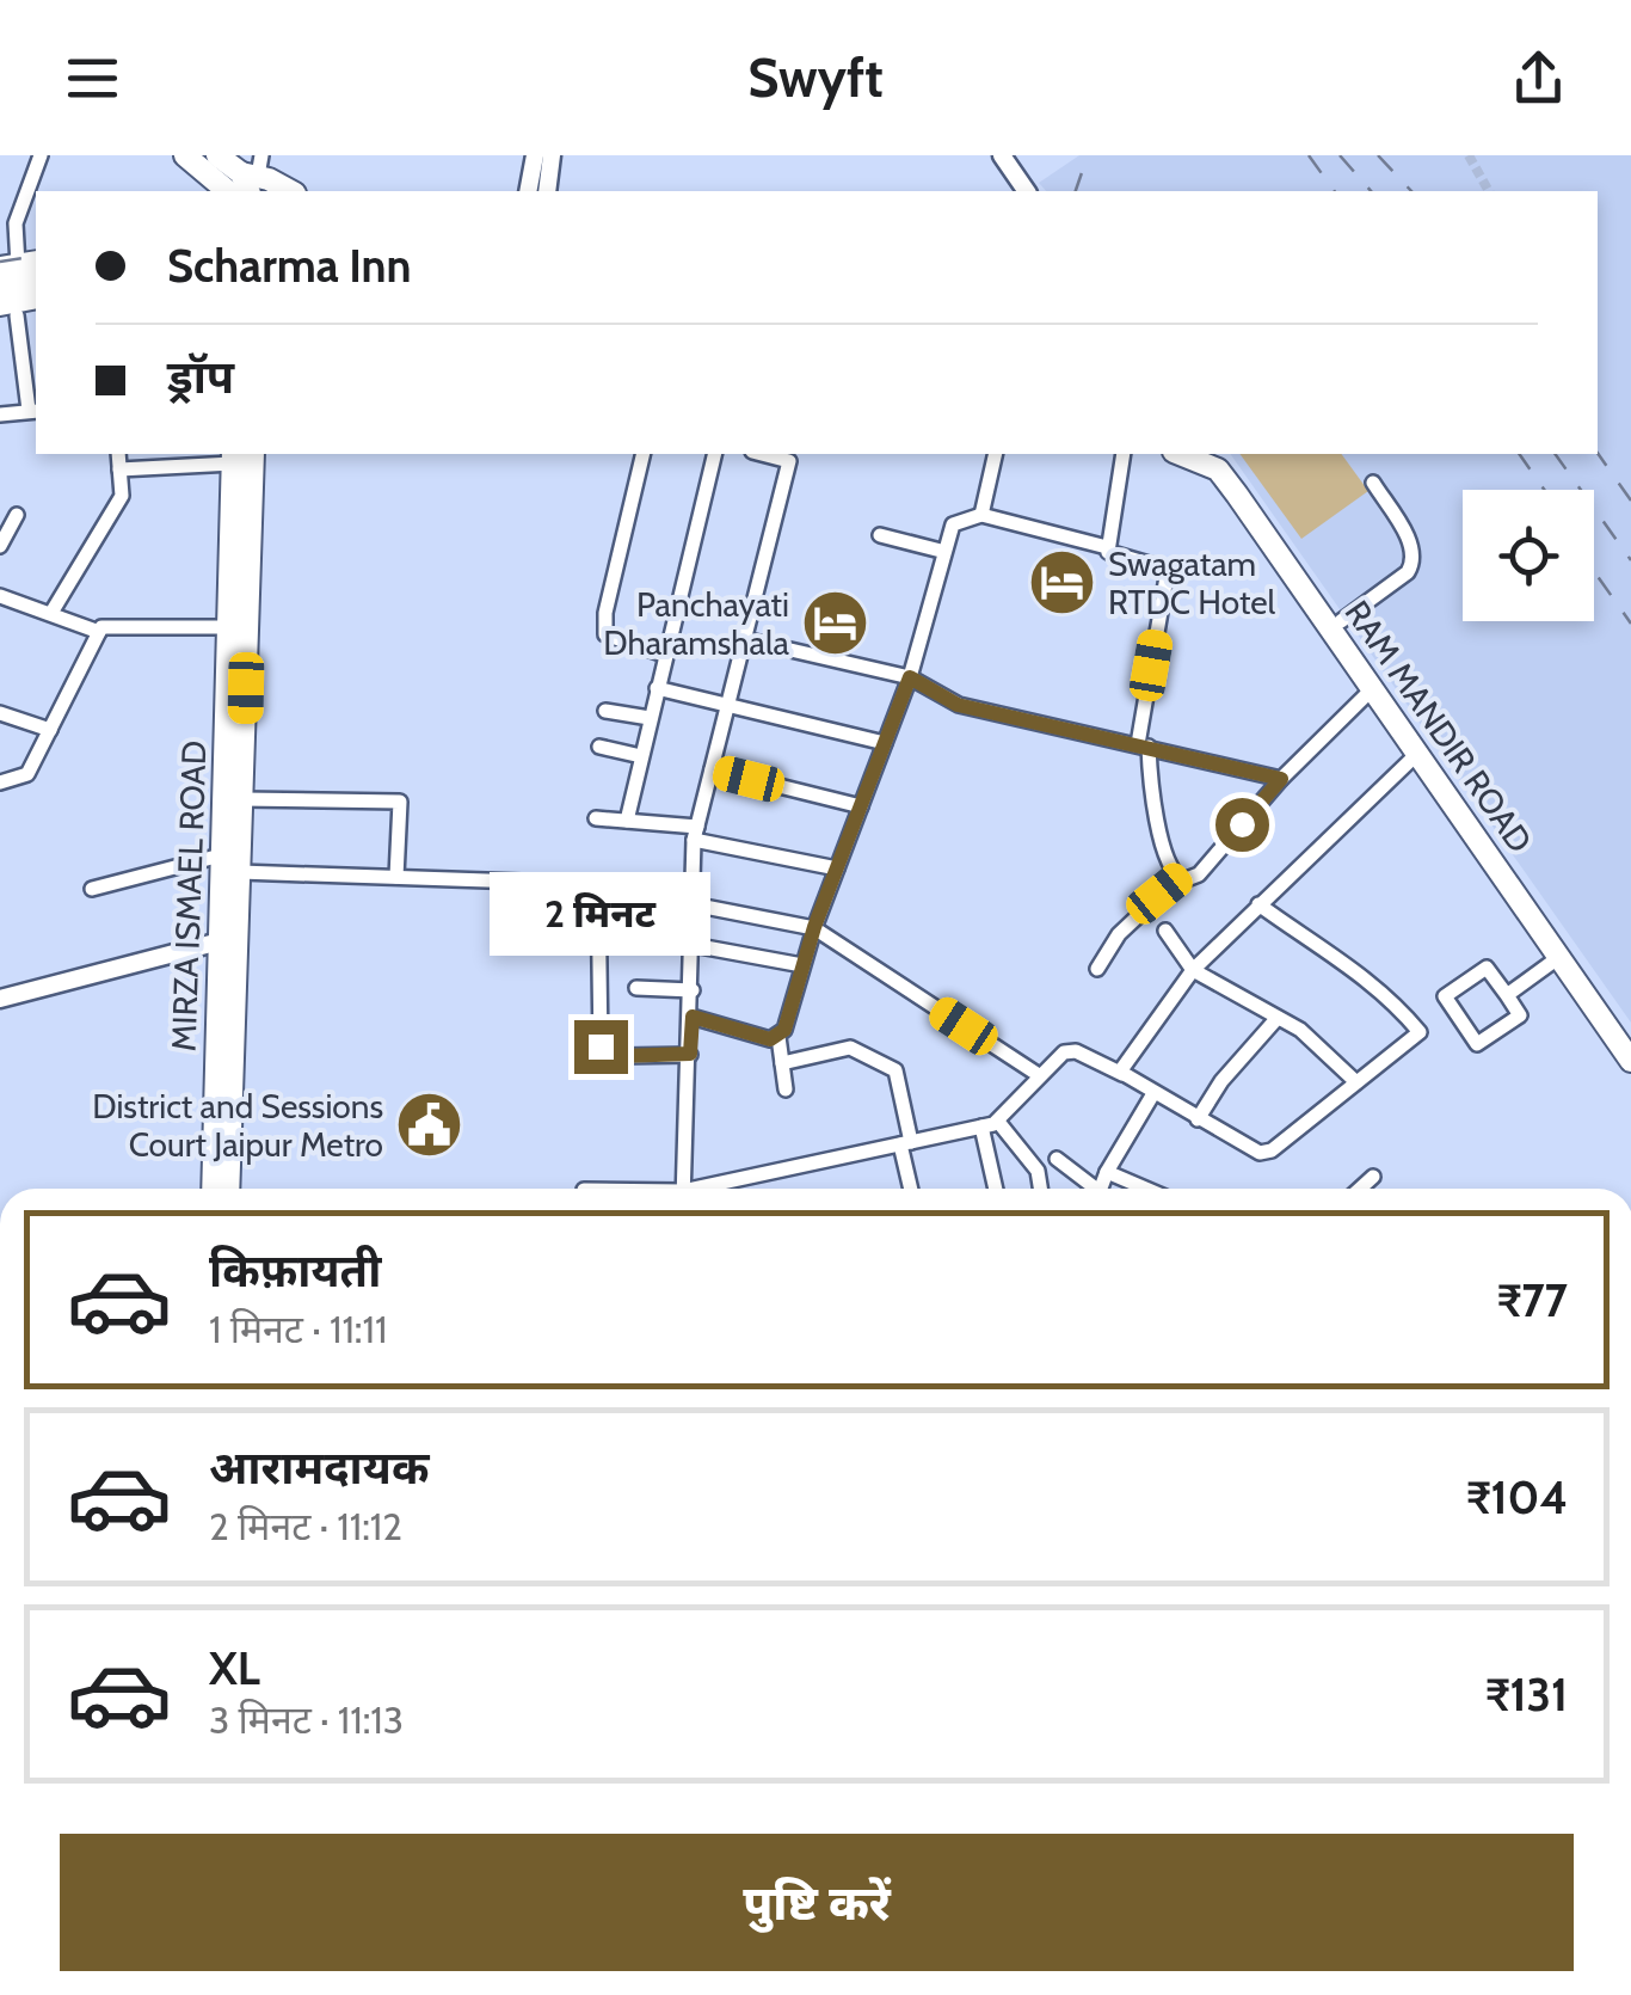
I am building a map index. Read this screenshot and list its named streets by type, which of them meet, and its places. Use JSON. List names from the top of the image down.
{
  "streets": {
    "main road": ["RAM MANDIR ROAD", "MIRZA ISMAEL ROAD"]
  },
  "places": {
    "hotel": ["Swagatam RTDC Hotel", "Panchayati Dharamshala"],
    "public building": ["District and Sessions Court Jaipur Metro"]
  },
  "page": {
    "header": "Swyft",
    "banner": ["Scharma Inn", "ड्रॉप"],
    "bubble": "2 मिनट",
    "list": [
      {
        "name": "किफ़ायती",
        "note": "1 मिनट · 11:11",
        "value": "₹77"
      },
      {
        "name": "आरामदायक",
        "note": "2 मिनट · 11:12",
        "value": "₹104"
      },
      {
        "name": "XL",
        "note": "3 मिनट · 11:13",
        "value": "₹131"
      }
    ],
    "buttons": "पुष्टि करें"
  }
}
